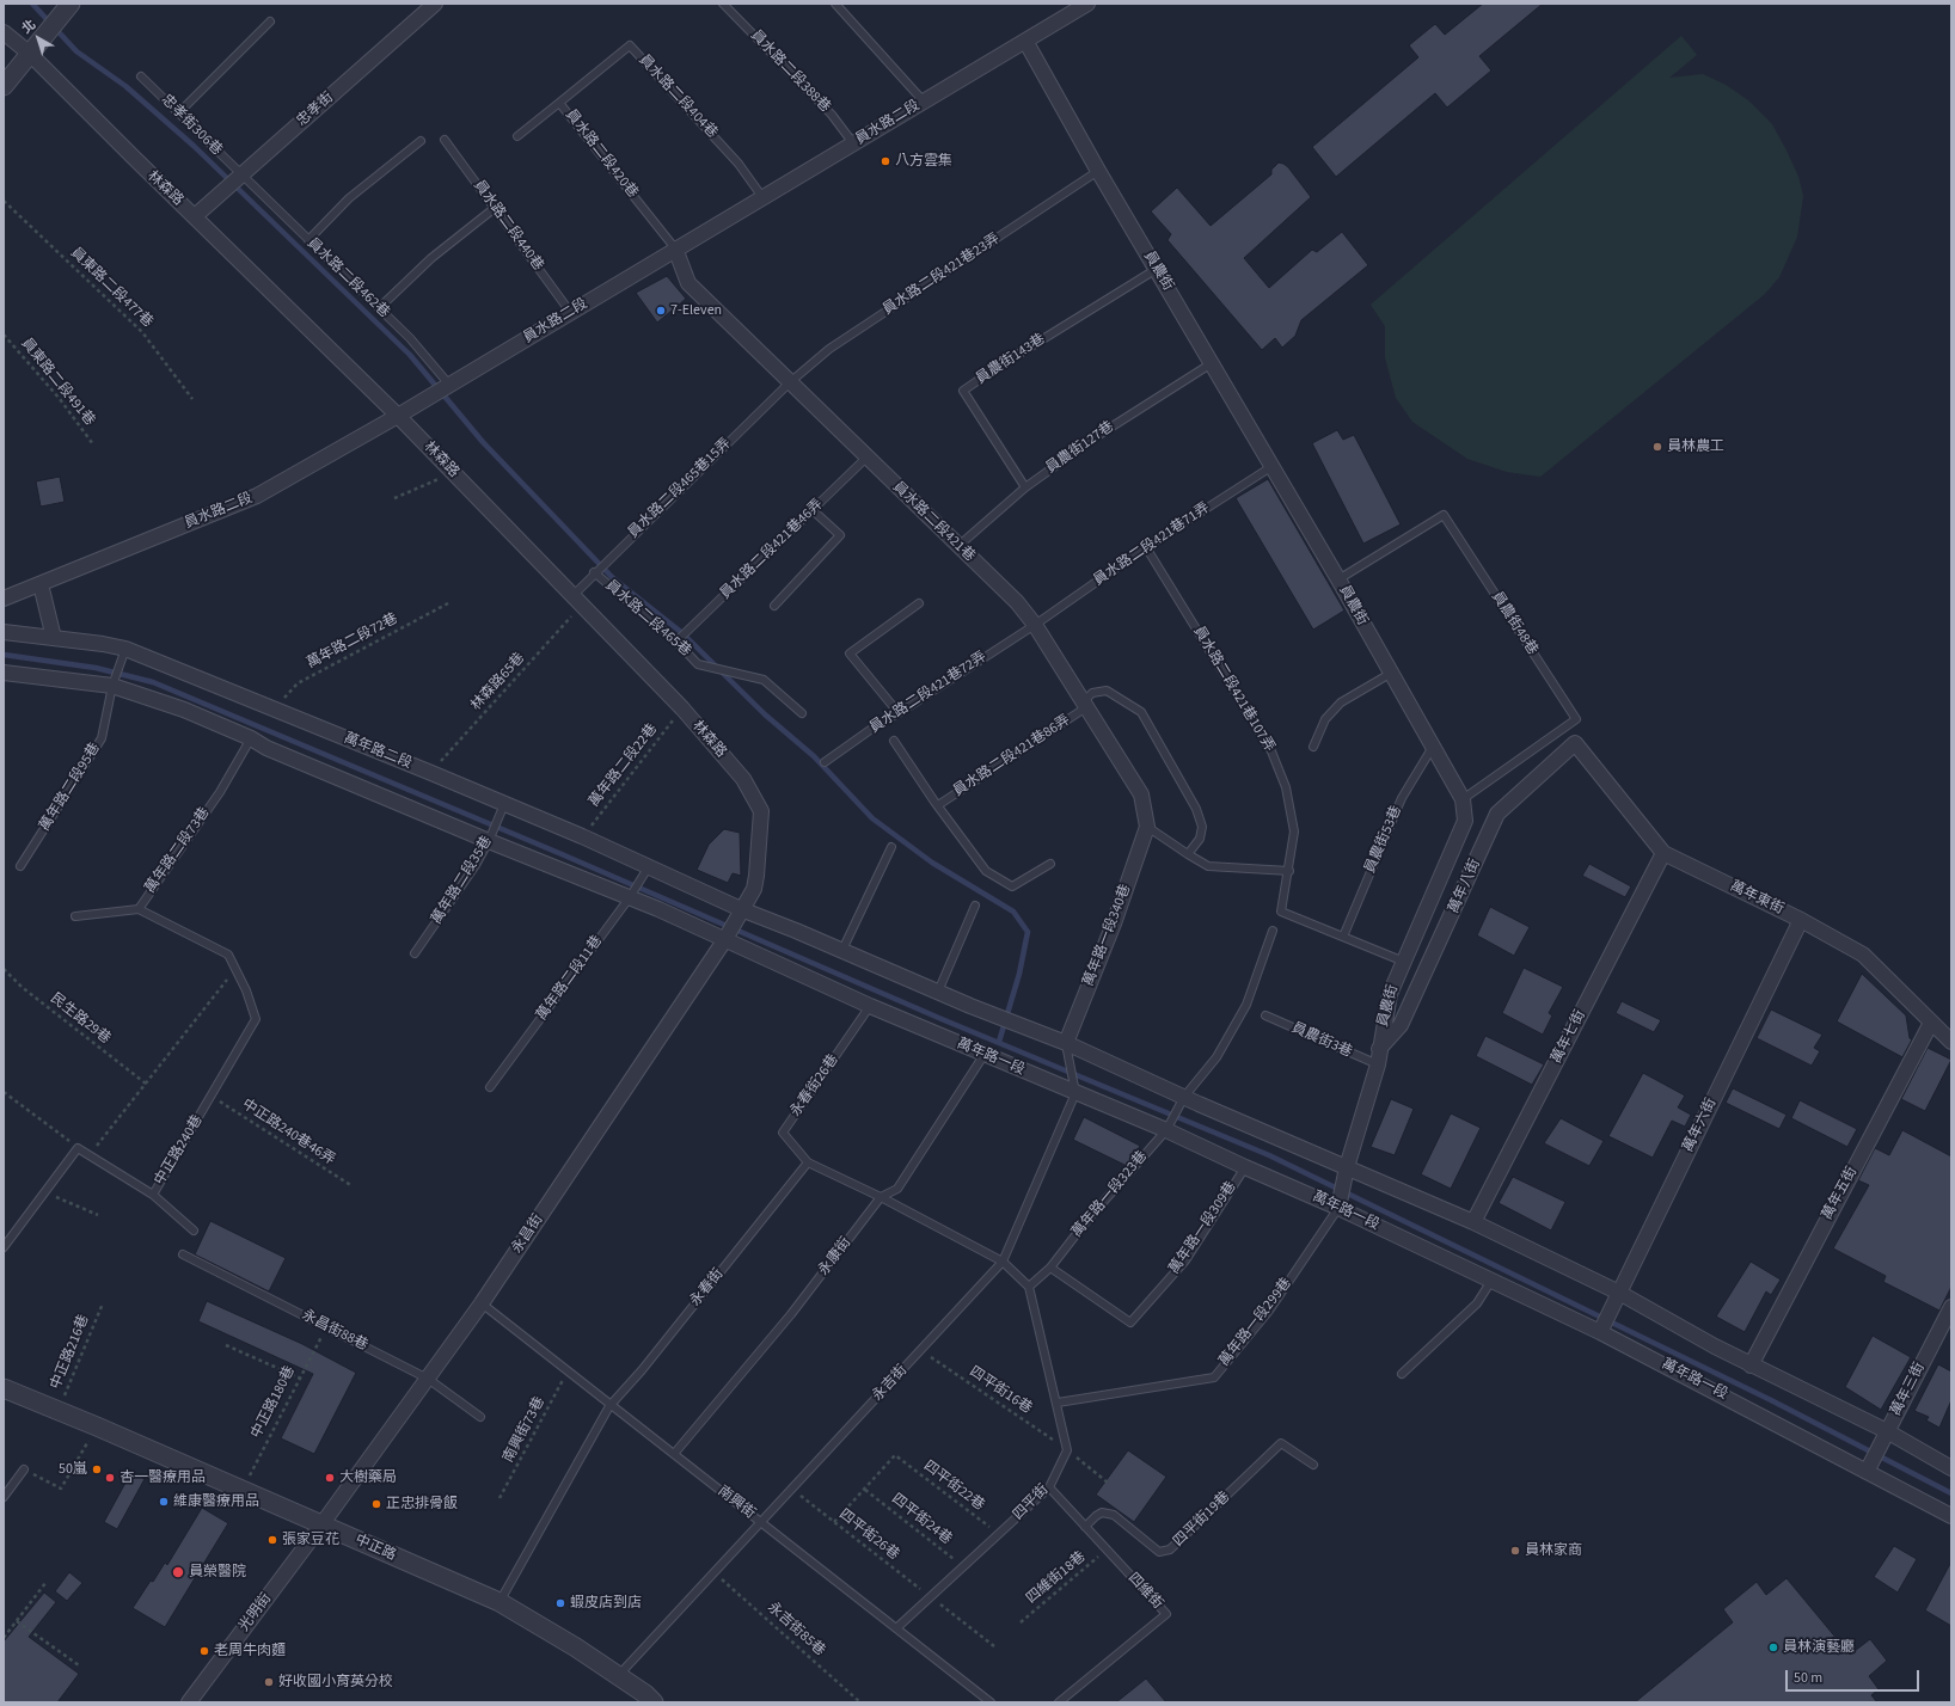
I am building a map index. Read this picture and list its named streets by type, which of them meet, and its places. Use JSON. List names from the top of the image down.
{
  "streets": {
    "street": [
      "忠孝街",
      "員水路二段",
      "林森路",
      "員農街",
      "員水路二段421巷",
      "萬年路二段",
      "萬年八街",
      "萬年東街",
      "萬年路一段340巷",
      "萬年七街",
      "萬年路一段",
      "萬年六街",
      "萬年五街",
      "永昌街",
      "萬年三街",
      "中正路",
      "光明街"
    ],
    "lane": [
      "員水路二段388巷",
      "員水路二段404巷",
      "忠孝街306巷",
      "員水路二段420巷",
      "員水路二段440巷",
      "員水路二段421巷23弄",
      "員水路二段462巷",
      "員農街143巷",
      "員農街127巷",
      "員水路二段465巷15弄",
      "員水路二段421巷71弄",
      "員水路二段421巷46弄",
      "員水路二段465巷",
      "員農街48巷",
      "員水路二段421巷107弄",
      "員水路二段421巷72弄",
      "員水路二段421巷86弄",
      "萬年路二段95巷",
      "員農街53巷",
      "萬年路二段73巷",
      "萬年路二段35巷",
      "萬年路二段11巷",
      "員農街3巷",
      "永春街26巷",
      "中正路240巷",
      "萬年路一段323巷",
      "萬年路一段309巷",
      "永康街",
      "永春街",
      "萬年路一段299巷",
      "永昌街88巷",
      "永吉街",
      "南興街",
      "四平街",
      "四平街19巷",
      "四維街"
    ],
    "path": [
      "員東路二段477巷",
      "員東路二段491巷",
      "萬年路二段72巷",
      "林森路65巷",
      "萬年路二段22巷",
      "民生路29巷",
      "中正路240巷46弄",
      "中正路216巷",
      "四平街16巷",
      "中正路180巷",
      "南興街73巷",
      "四平街22巷",
      "四平街24巷",
      "四平街26巷",
      "四維街18巷",
      "永吉街85巷"
    ]
  },
  "crossings": [
    ["員水路二段388巷", "員水路二段"],
    ["員水路二段404巷", "員水路二段"],
    ["員水路二段404巷", "員水路二段420巷"],
    ["忠孝街", "忠孝街306巷"],
    ["忠孝街", "林森路"],
    ["忠孝街", "員水路二段462巷"],
    ["員水路二段", "員水路二段420巷"],
    ["員水路二段", "林森路"],
    ["員水路二段", "員水路二段440巷"],
    ["員水路二段", "員農街"],
    ["員水路二段", "員水路二段462巷"],
    ["員水路二段", "員水路二段421巷"],
    ["忠孝街306巷", "員水路二段462巷"],
    ["員水路二段420巷", "員水路二段421巷"],
    ["林森路", "員水路二段465巷15弄"],
    ["林森路", "林森路65巷"],
    ["林森路", "萬年路二段"],
    ["林森路", "萬年路二段22巷"],
    ["林森路", "萬年路一段"],
    ["林森路", "永昌街"],
    ["員農街", "員水路二段421巷23弄"],
    ["員農街", "員農街143巷"],
    ["員農街", "員農街127巷"],
    ["員農街", "員水路二段421巷71弄"],
    ["員農街", "員農街48巷"],
    ["員農街", "員農街53巷"],
    ["員農街", "萬年八街"],
    ["員農街", "員農街3巷"],
    ["員農街", "萬年路一段"],
    ["員農街", "萬年路一段299巷"],
    ["員水路二段421巷23弄", "員水路二段465巷15弄"],
    ["員水路二段421巷23弄", "員水路二段421巷"],
    ["員農街143巷", "員農街127巷"],
    ["員農街127巷", "員水路二段421巷"],
    ["員水路二段465巷15弄", "員水路二段421巷"],
    ["員水路二段465巷15弄", "員水路二段465巷"],
    ["員水路二段465巷15弄", "林森路65巷"],
    ["員水路二段421巷", "員水路二段421巷71弄"],
    ["員水路二段421巷", "員水路二段421巷46弄"],
    ["員水路二段421巷", "員水路二段421巷72弄"],
    ["員水路二段421巷", "員水路二段421巷86弄"],
    ["員水路二段421巷", "萬年路一段340巷"],
    ["員水路二段421巷71弄", "員水路二段421巷107弄"],
    ["員水路二段421巷71弄", "員水路二段421巷72弄"],
    ["員水路二段421巷46弄", "員水路二段465巷"],
    ["萬年路二段72巷", "萬年路二段"],
    ["林森路65巷", "萬年路二段"],
    ["員水路二段421巷107弄", "員農街53巷"],
    ["萬年路二段", "萬年路二段22巷"],
    ["萬年路二段", "萬年路二段95巷"],
    ["萬年路二段", "萬年路二段35巷"],
    ["萬年路二段", "萬年路二段11巷"],
    ["萬年八街", "萬年東街"],
    ["萬年東街", "萬年七街"],
    ["萬年東街", "萬年六街"],
    ["萬年東街", "萬年五街"],
    ["萬年路一段", "永春街26巷"],
    ["萬年路一段", "萬年六街"],
    ["萬年路一段", "萬年路一段323巷"],
    ["萬年路一段", "萬年路一段309巷"],
    ["萬年路一段", "永昌街"],
    ["萬年路一段", "永康街"],
    ["萬年路一段", "萬年路一段299巷"],
    ["萬年路一段", "永吉街"],
    ["萬年路一段", "萬年三街"],
    ["永春街26巷", "永春街"],
    ["中正路240巷46弄", "中正路240巷"],
    ["萬年路一段323巷", "萬年路一段309巷"],
    ["永昌街", "永昌街88巷"],
    ["永昌街", "南興街"],
    ["永昌街", "中正路"],
    ["永昌街", "光明街"],
    ["永康街", "南興街"],
    ["永春街", "南興街"],
    ["永春街", "中正路"],
    ["永昌街88巷", "中正路180巷"],
    ["中正路216巷", "中正路"],
    ["永吉街", "四平街16巷"],
    ["永吉街", "南興街"],
    ["永吉街", "四平街26巷"],
    ["永吉街", "中正路"],
    ["永吉街", "永吉街85巷"],
    ["四平街16巷", "四平街"],
    ["中正路180巷", "中正路"],
    ["南興街73巷", "南興街"],
    ["四平街22巷", "四平街"],
    ["四平街22巷", "四平街24巷"],
    ["南興街", "四平街"],
    ["四平街", "四平街24巷"],
    ["四平街", "四平街26巷"],
    ["四平街", "四維街"],
    ["四平街19巷", "四維街"],
    ["中正路", "光明街"],
    ["四維街18巷", "四維街"]
  ],
  "places": [
    "八方雲集",
    "7-Eleven",
    "員林農工",
    "50嵐",
    "杏一醫療用品",
    "大樹藥局",
    "維康醫療用品",
    "正忠排骨飯",
    "張家豆花",
    "員林家商",
    "員榮醫院",
    "蝦皮店到店",
    "員林演藝廳",
    "老周牛肉麵",
    "好收國小育英分校"
  ],
  "scale_bar": "50 m",
  "north": "top left"
}
